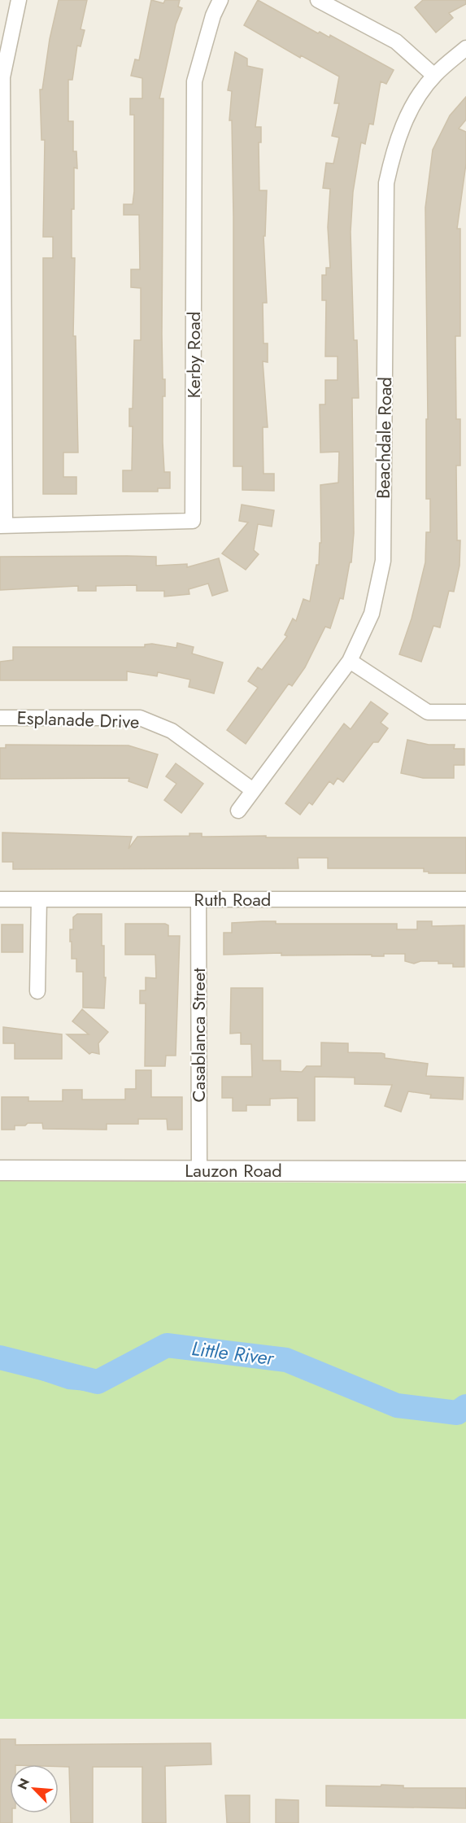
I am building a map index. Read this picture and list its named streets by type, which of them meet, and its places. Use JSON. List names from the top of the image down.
{
  "streets": {
    "street": [
      "Kerby Road",
      "Beachdale Road",
      "Esplanade Drive",
      "Ruth Road",
      "Casablanca Street",
      "Lauzon Road"
    ]
  },
  "crossings": [
    ["Beachdale Road", "Esplanade Drive"],
    ["Ruth Road", "Casablanca Street"],
    ["Casablanca Street", "Lauzon Road"]
  ],
  "water": ["Little River"],
  "north": "top left"
}
